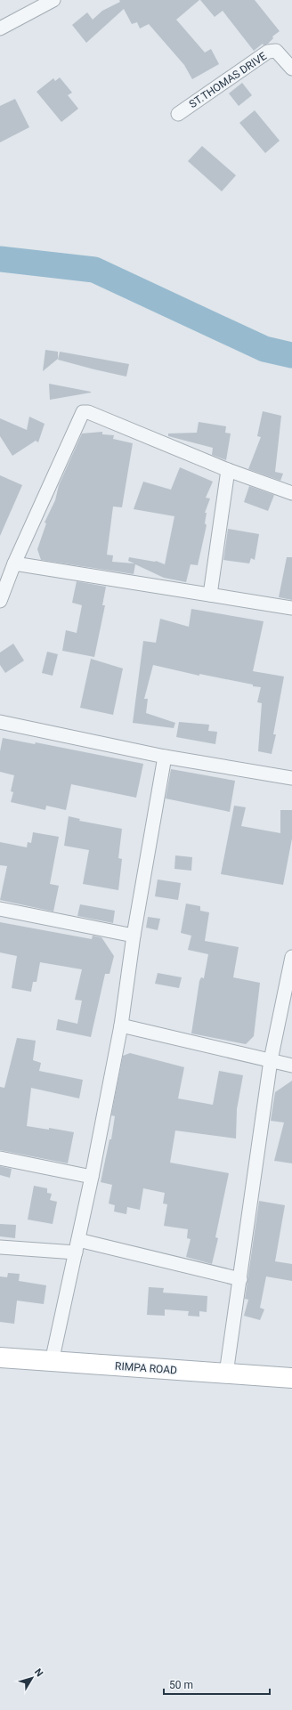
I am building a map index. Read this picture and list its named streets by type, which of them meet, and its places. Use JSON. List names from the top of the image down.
{
  "streets": {
    "street": ["ST.THOMAS DRIVE", "RIMPA ROAD"]
  },
  "scale_bar": "50 m",
  "north": "top right"
}
